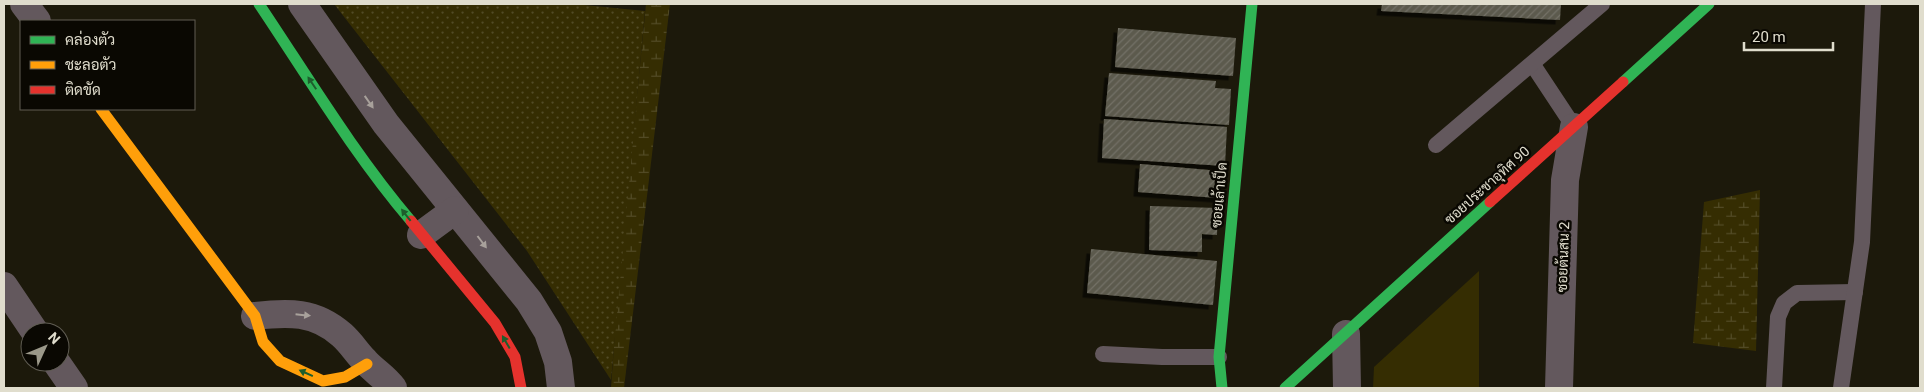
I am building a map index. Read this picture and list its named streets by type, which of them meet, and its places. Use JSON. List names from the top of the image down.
{
  "streets": {
    "street": ["ซอยประชาอุทิศ 90", "ซอยเล้าเป็ด", "ซอยต้นสน 2"]
  },
  "crossings": [
    ["ซอยประชาอุทิศ 90", "ซอยต้นสน 2"]
  ],
  "legend": ["คล่องตัว", "ชะลอตัว", "ติดขัด"],
  "scale_bar": "20 m",
  "north": "top right"
}
